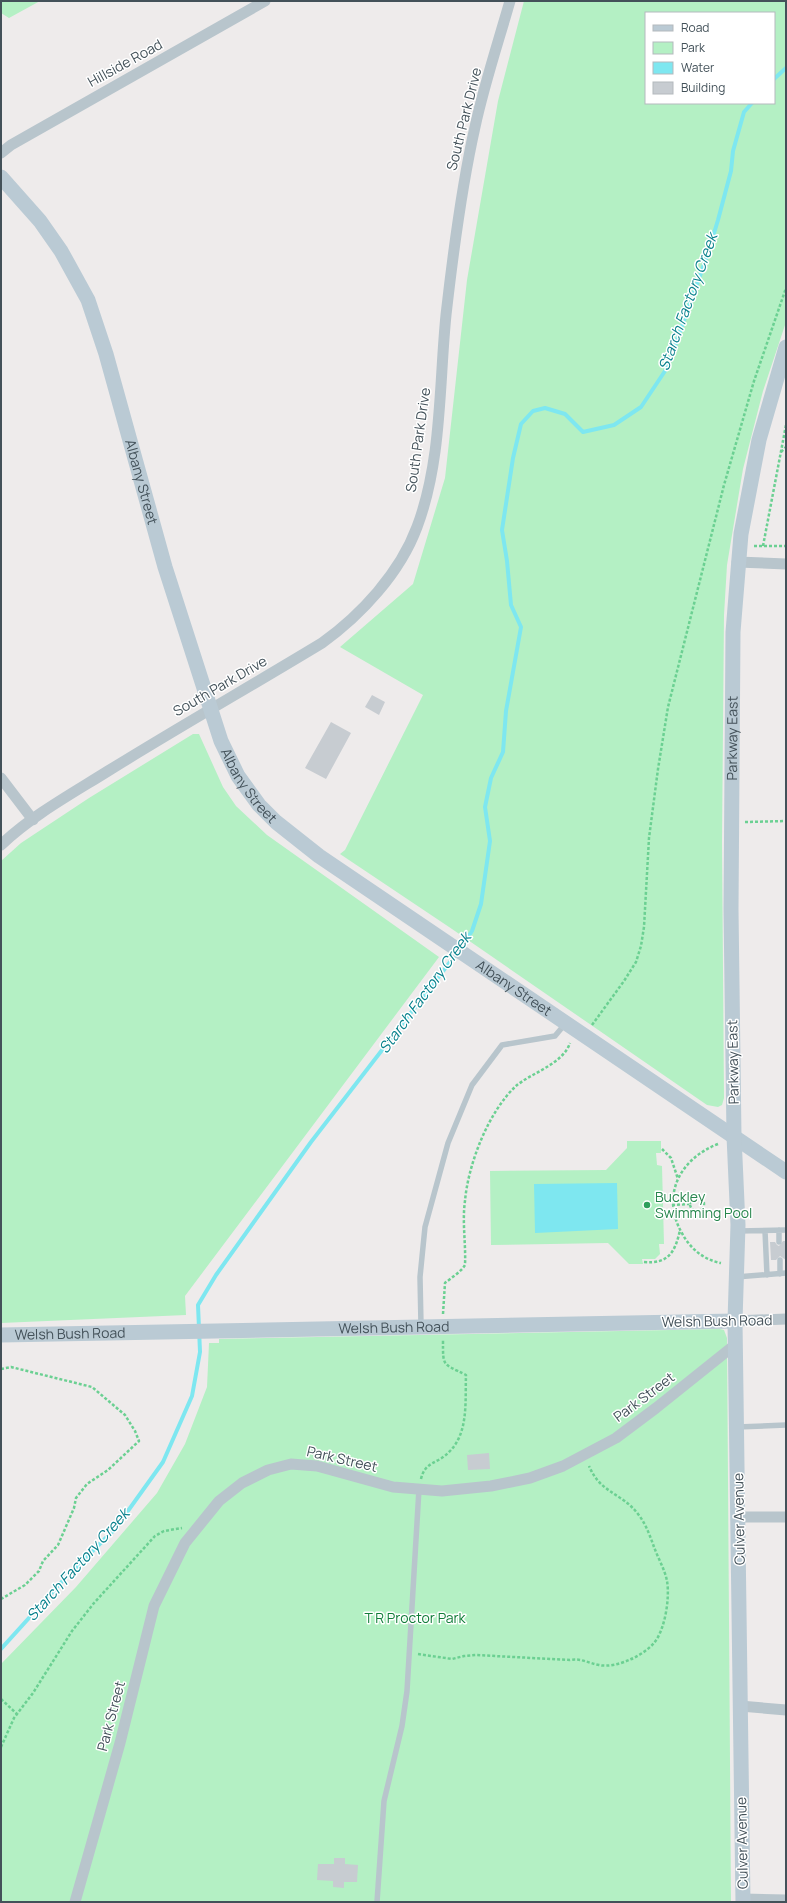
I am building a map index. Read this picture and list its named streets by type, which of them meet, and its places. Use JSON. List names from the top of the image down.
{
  "streets": {
    "street": [
      "Hillside Road",
      "South Park Drive",
      "Albany Street",
      "Parkway East",
      "Welsh Bush Road",
      "Park Street",
      "Culver Avenue"
    ]
  },
  "crossings": [
    ["South Park Drive", "Albany Street"],
    ["Albany Street", "Parkway East"],
    ["Albany Street", "Culver Avenue"],
    ["Parkway East", "Culver Avenue"],
    ["Welsh Bush Road", "Culver Avenue"],
    ["Park Street", "Culver Avenue"]
  ],
  "water": ["Starch Factory Creek"],
  "parks": ["T R Proctor Park"],
  "places": ["Buckley Swimming Pool"],
  "legend": [
    "Road",
    "Park",
    "Water",
    "Building"
  ]
}
